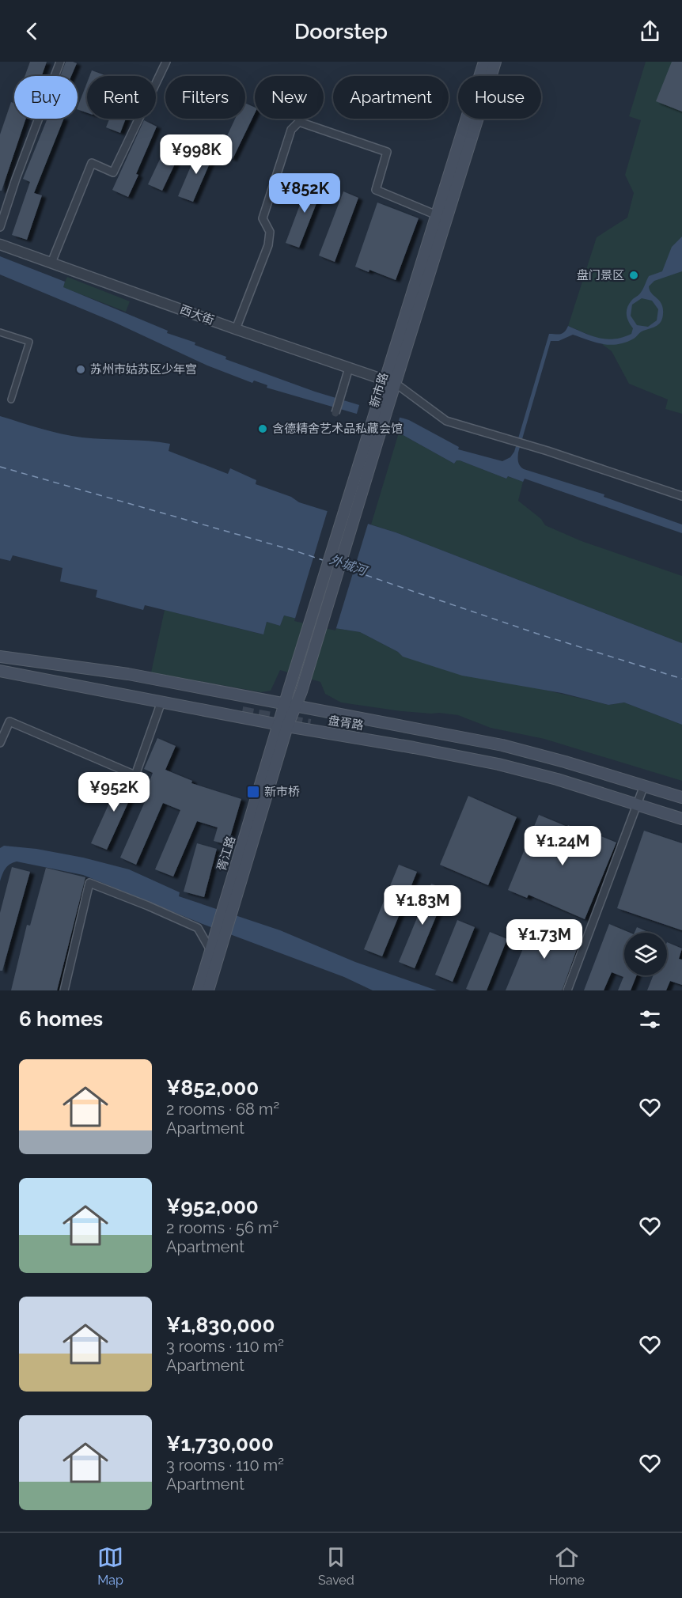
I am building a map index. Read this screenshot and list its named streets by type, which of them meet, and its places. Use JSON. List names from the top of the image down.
{
  "streets": {
    "main road": ["新市路", "盘胥路", "胥江路"],
    "street": ["西大街"]
  },
  "crossings": [
    ["西大街", "新市路"],
    ["新市路", "盘胥路"],
    ["新市路", "胥江路"],
    ["盘胥路", "胥江路"]
  ],
  "water": ["外城河"],
  "places": {
    "other": ["盘门景区", "苏州市姑苏区少年宫", "含德精舍艺术品私藏会馆"],
    "transit": ["新市桥"]
  },
  "page": {
    "header": "Doorstep",
    "chip": [
      "Buy",
      "Rent",
      "Filters",
      "New",
      "Apartment",
      "House"
    ],
    "price": [
      "¥998K",
      "¥852K",
      "¥952K",
      "¥1.24M",
      "¥1.83M",
      "¥1.73M"
    ],
    "heading": "6 homes",
    "list": [
      {
        "name": "¥852,000",
        "note": "2 rooms · 68 m² · Apartment"
      },
      {
        "name": "¥952,000",
        "note": "2 rooms · 56 m² · Apartment"
      },
      {
        "name": "¥1,830,000",
        "note": "3 rooms · 110 m² · Apartment"
      },
      {
        "name": "¥1,730,000",
        "note": "3 rooms · 110 m² · Apartment"
      }
    ],
    "tabs": ["Map", "Saved", "Home"]
  }
}
